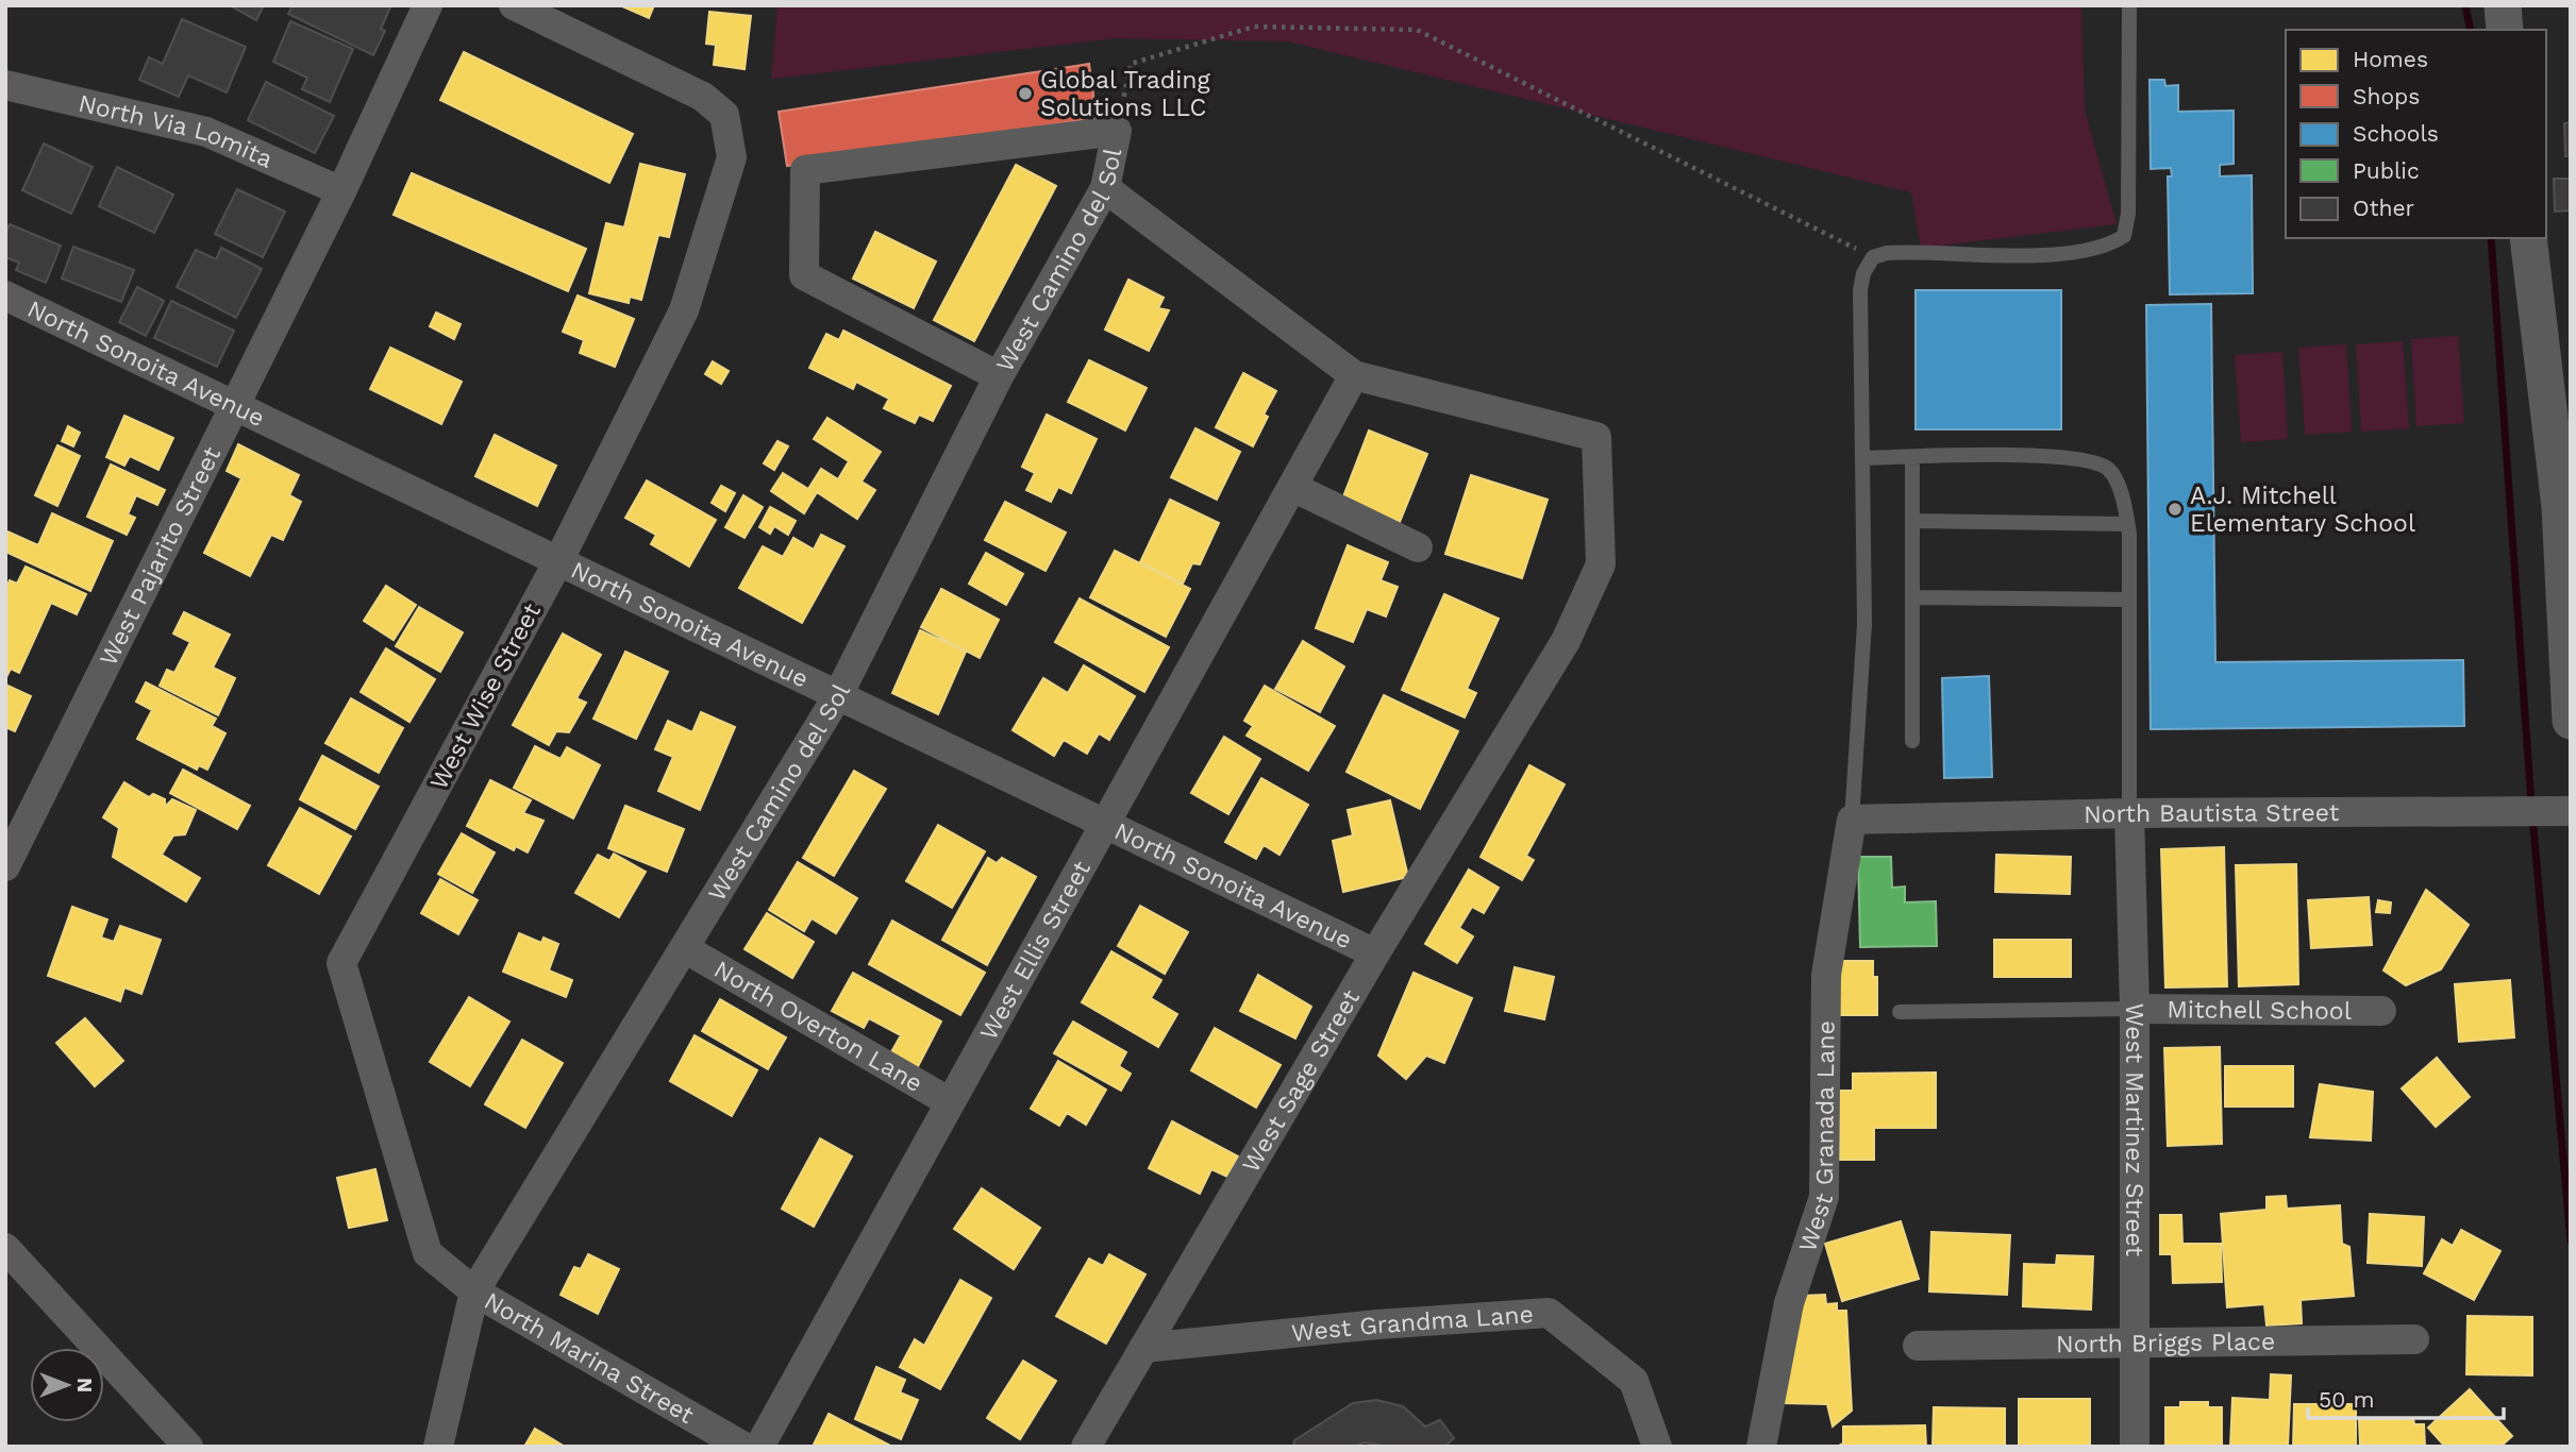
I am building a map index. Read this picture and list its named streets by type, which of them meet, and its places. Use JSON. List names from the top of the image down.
{
  "streets": {
    "street": [
      "North Via Lomita",
      "West Camino del Sol",
      "North Sonoita Avenue",
      "West Pajarito Street",
      "West Wise Street",
      "North Bautista Street",
      "West Ellis Street",
      "Mitchell School",
      "North Overton Lane",
      "West Sage Street",
      "West Martinez Street",
      "West Granada Lane",
      "West Grandma Lane",
      "North Briggs Place",
      "North Marina Street"
    ]
  },
  "crossings": [
    ["North Via Lomita", "West Pajarito Street"],
    ["West Camino del Sol", "North Sonoita Avenue"],
    ["West Camino del Sol", "West Wise Street"],
    ["West Camino del Sol", "North Overton Lane"],
    ["West Camino del Sol", "North Marina Street"],
    ["North Sonoita Avenue", "West Pajarito Street"],
    ["North Sonoita Avenue", "West Wise Street"],
    ["North Sonoita Avenue", "West Ellis Street"],
    ["North Sonoita Avenue", "West Sage Street"],
    ["West Wise Street", "North Marina Street"],
    ["North Bautista Street", "West Martinez Street"],
    ["North Bautista Street", "West Granada Lane"],
    ["West Ellis Street", "North Overton Lane"],
    ["West Ellis Street", "West Sage Street"],
    ["Mitchell School", "West Martinez Street"],
    ["West Sage Street", "West Grandma Lane"],
    ["West Martinez Street", "North Briggs Place"]
  ],
  "places": ["Global Trading Solutions LLC", "A.J. Mitchell Elementary School"],
  "legend": [
    "Homes",
    "Shops",
    "Schools",
    "Public",
    "Other"
  ],
  "scale_bar": "50 m",
  "north": "right"
}
